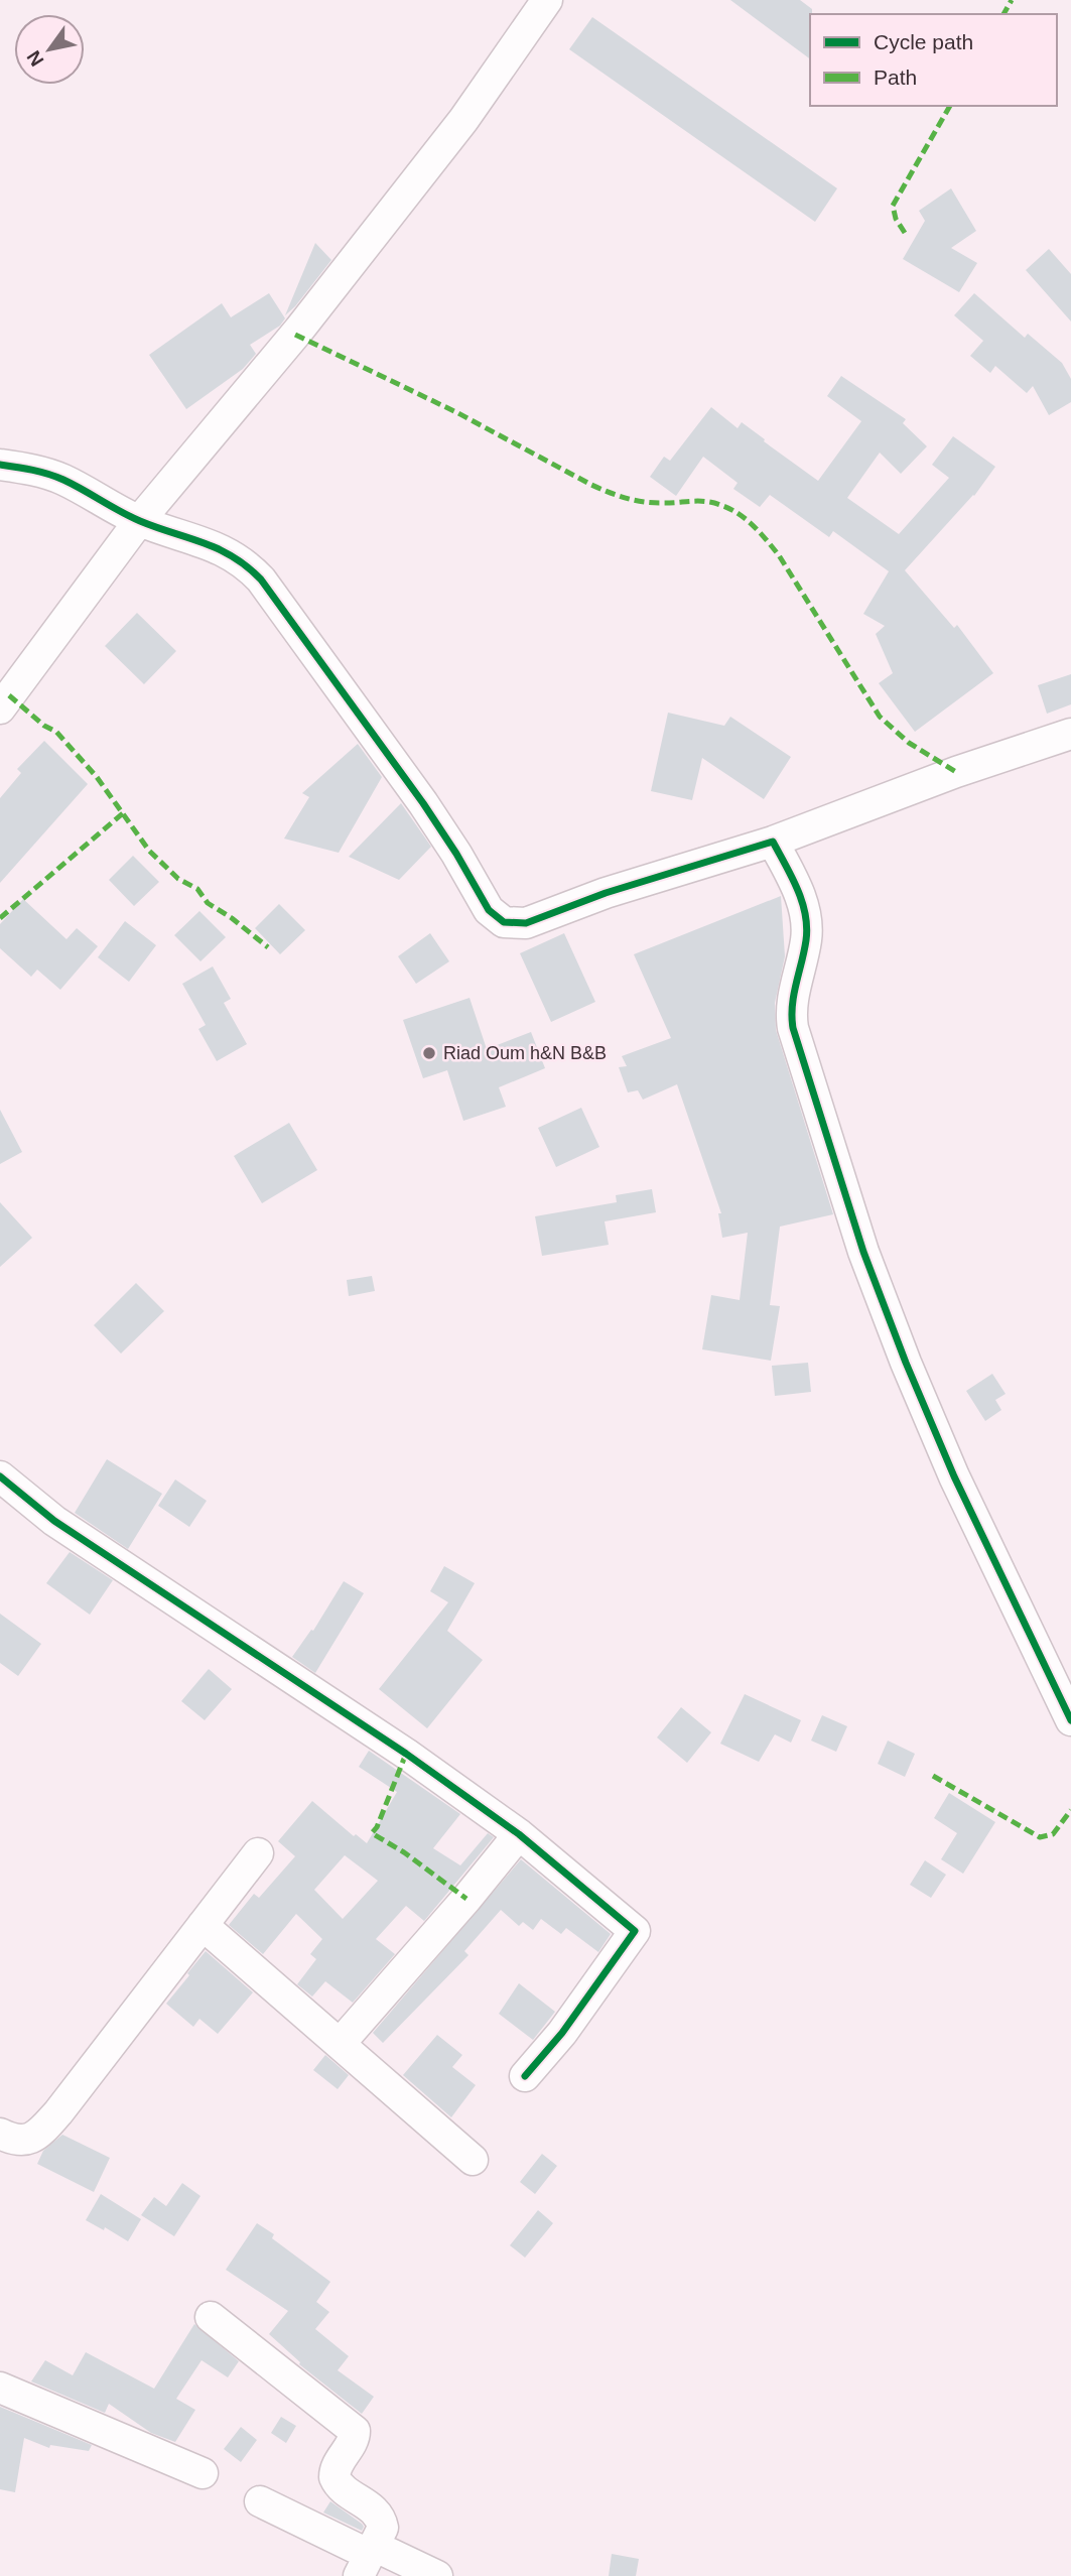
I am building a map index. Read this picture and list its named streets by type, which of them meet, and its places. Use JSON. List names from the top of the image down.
{
  "places": ["Riad Oum h&N B&B"],
  "legend": ["Cycle path", "Path"],
  "north": "bottom left"
}
